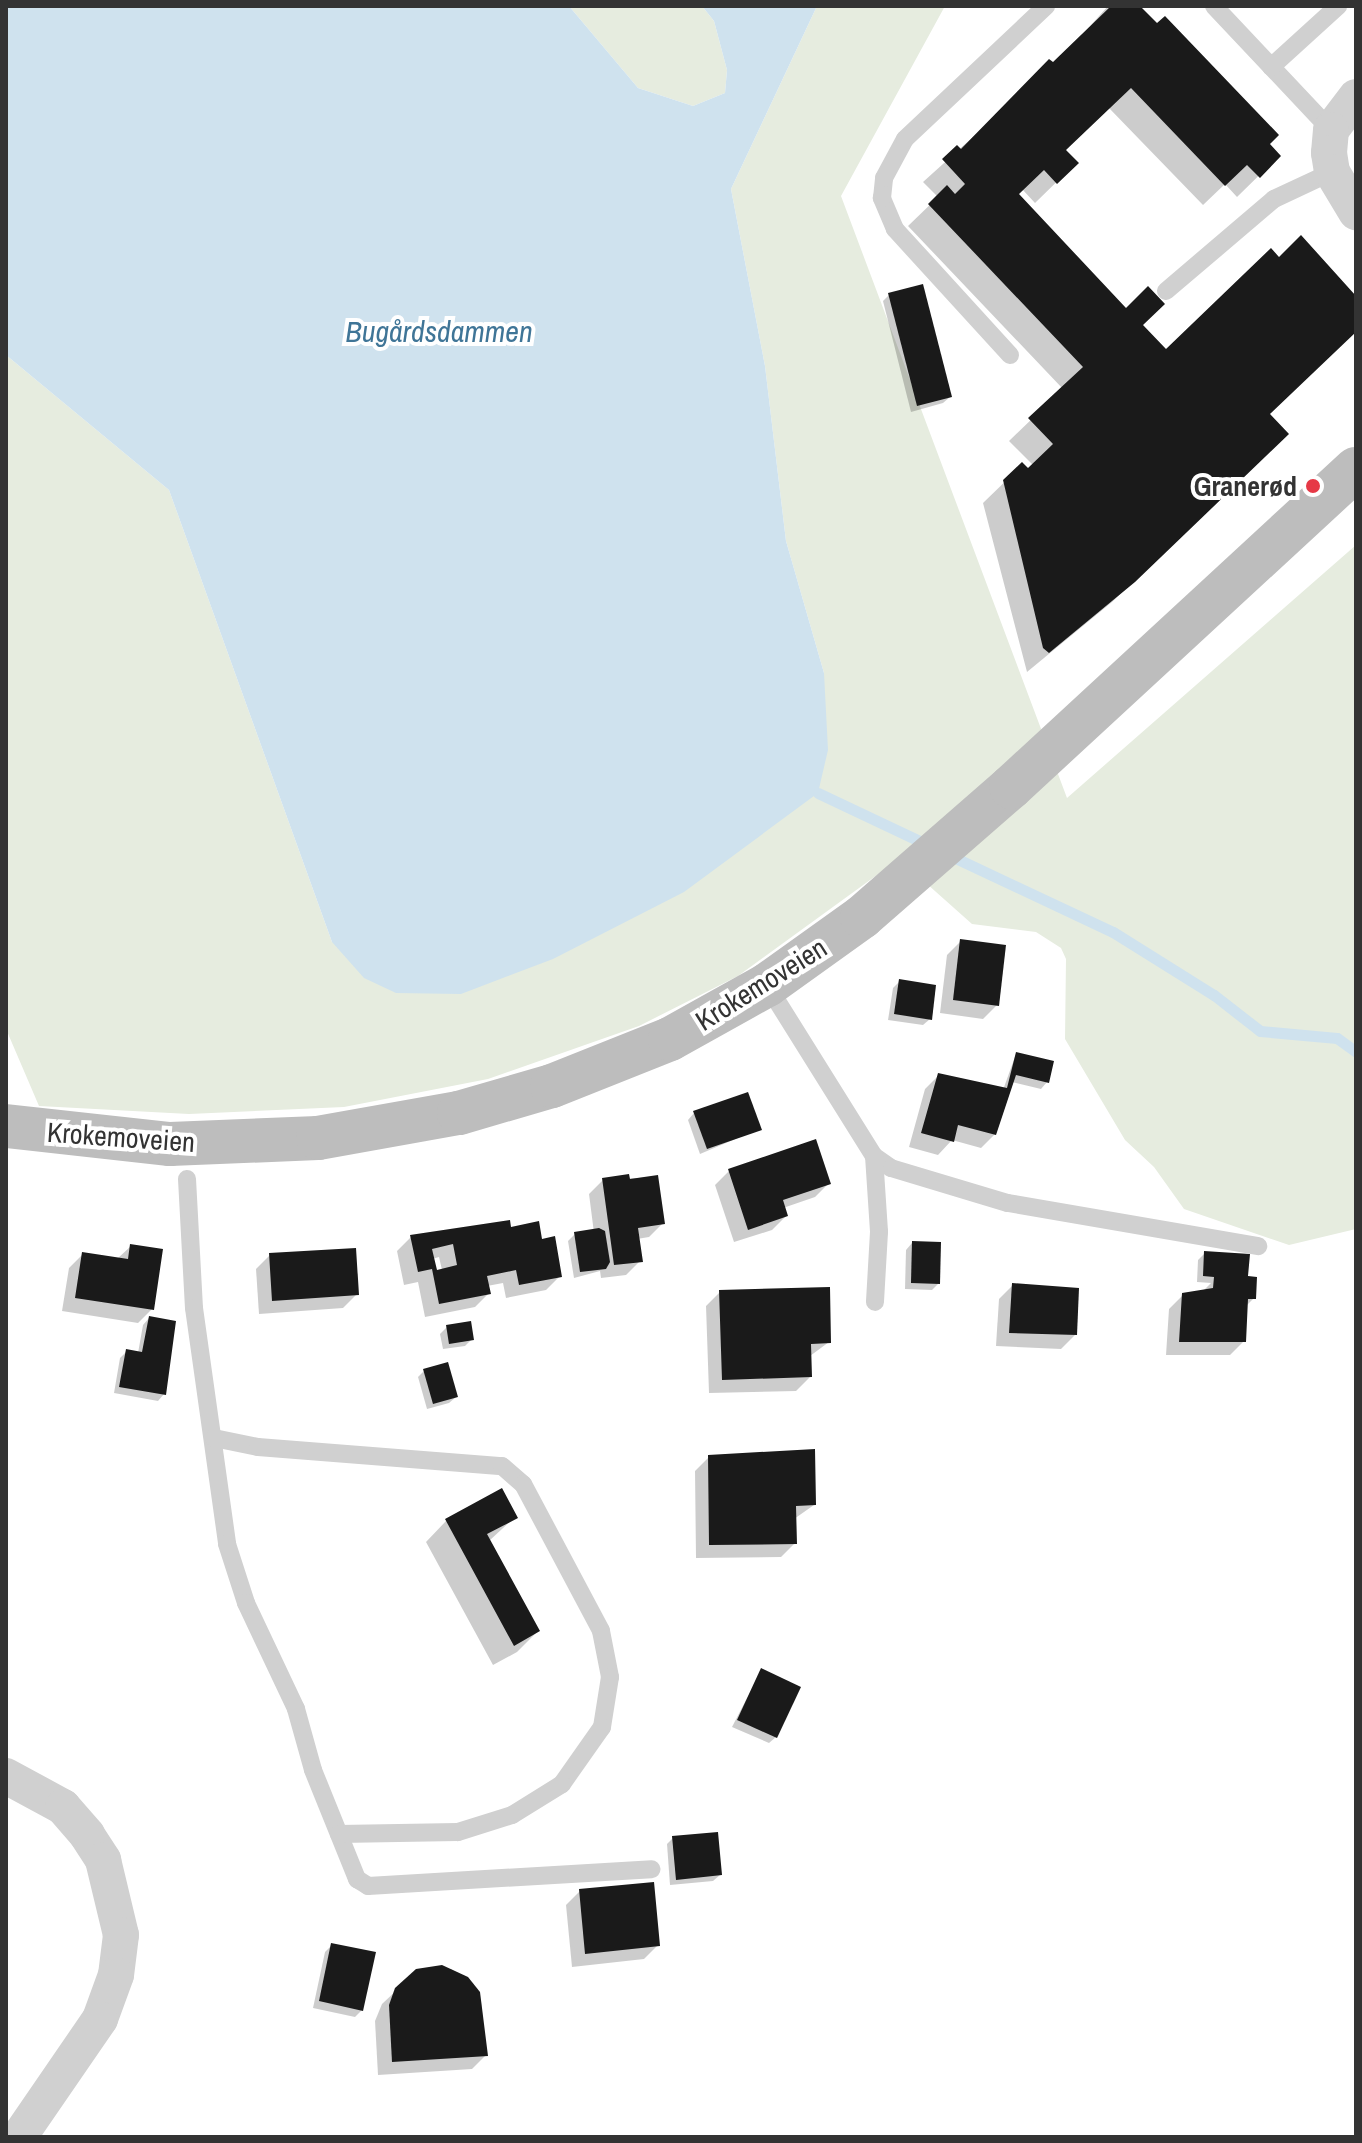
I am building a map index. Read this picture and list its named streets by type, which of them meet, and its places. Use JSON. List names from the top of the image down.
{
  "streets": {
    "main road": ["Krokemoveien"]
  },
  "water": ["Bugårdsdammen"],
  "places": ["Granerød"]
}
